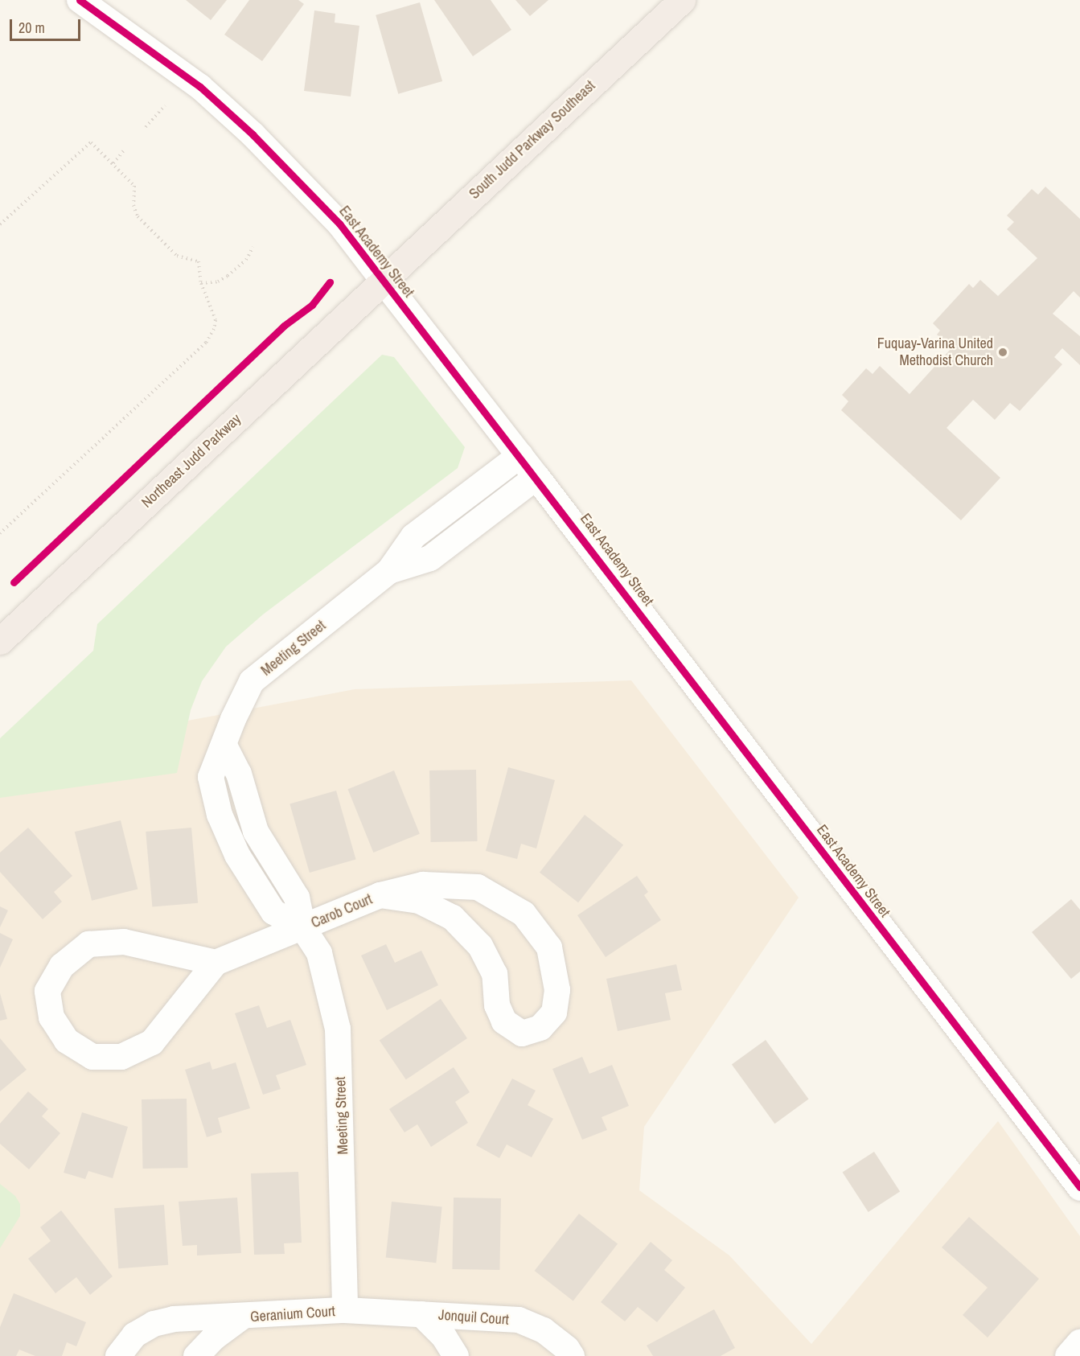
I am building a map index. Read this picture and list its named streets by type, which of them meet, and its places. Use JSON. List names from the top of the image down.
{
  "streets": {
    "highway": ["South Judd Parkway Southeast", "Northeast Judd Parkway"],
    "street": [
      "East Academy Street",
      "Meeting Street",
      "Carob Court",
      "Geranium Court",
      "Jonquil Court"
    ]
  },
  "crossings": [
    ["South Judd Parkway Southeast", "East Academy Street"],
    ["South Judd Parkway Southeast", "Northeast Judd Parkway"],
    ["East Academy Street", "Northeast Judd Parkway"],
    ["East Academy Street", "Meeting Street"],
    ["Meeting Street", "Carob Court"],
    ["Meeting Street", "Geranium Court"],
    ["Meeting Street", "Jonquil Court"],
    ["Geranium Court", "Jonquil Court"]
  ],
  "places": ["Fuquay-Varina United Methodist Church"],
  "scale_bar": "20 m"
}
